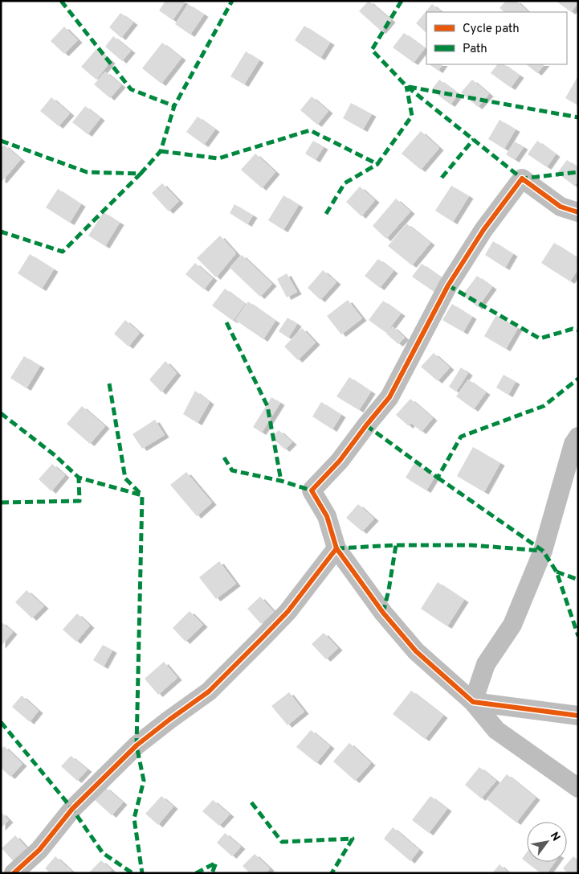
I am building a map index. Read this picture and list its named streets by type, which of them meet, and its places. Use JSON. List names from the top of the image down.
{
  "legend": ["Cycle path", "Path"],
  "north": "top right"
}
